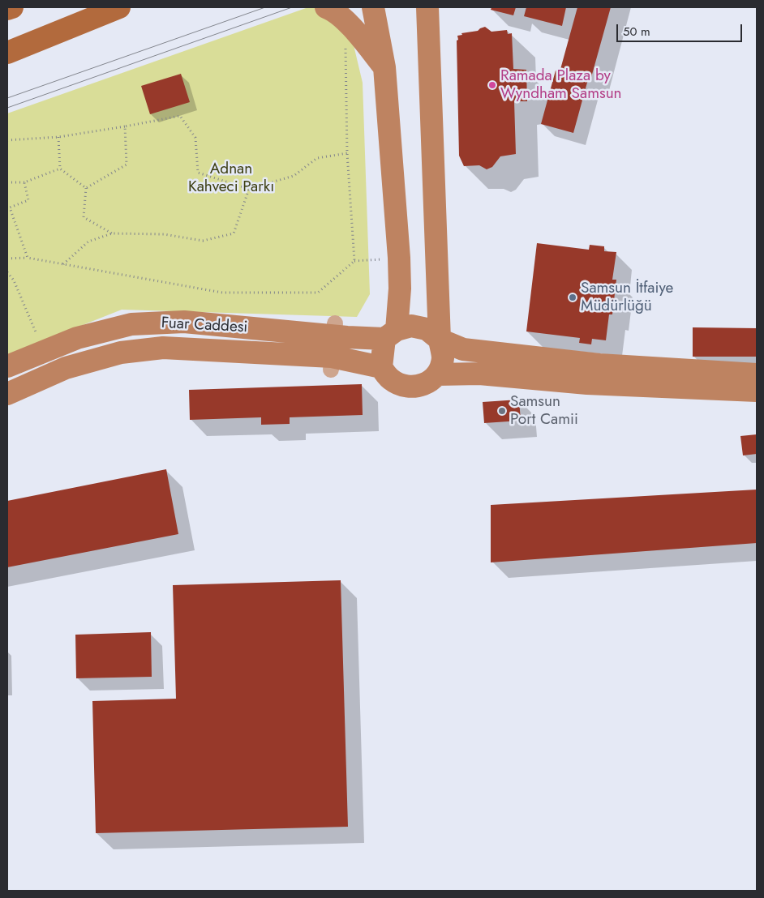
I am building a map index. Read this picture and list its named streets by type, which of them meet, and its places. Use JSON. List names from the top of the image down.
{
  "streets": {
    "street": ["Fuar Caddesi"]
  },
  "parks": ["Adnan Kahveci Parkı"],
  "places": ["Ramada Plaza by Wyndham Samsun", "Samsun İtfaiye Müdürlüğü", "Samsun Port Camii"],
  "scale_bar": "50 m"
}
